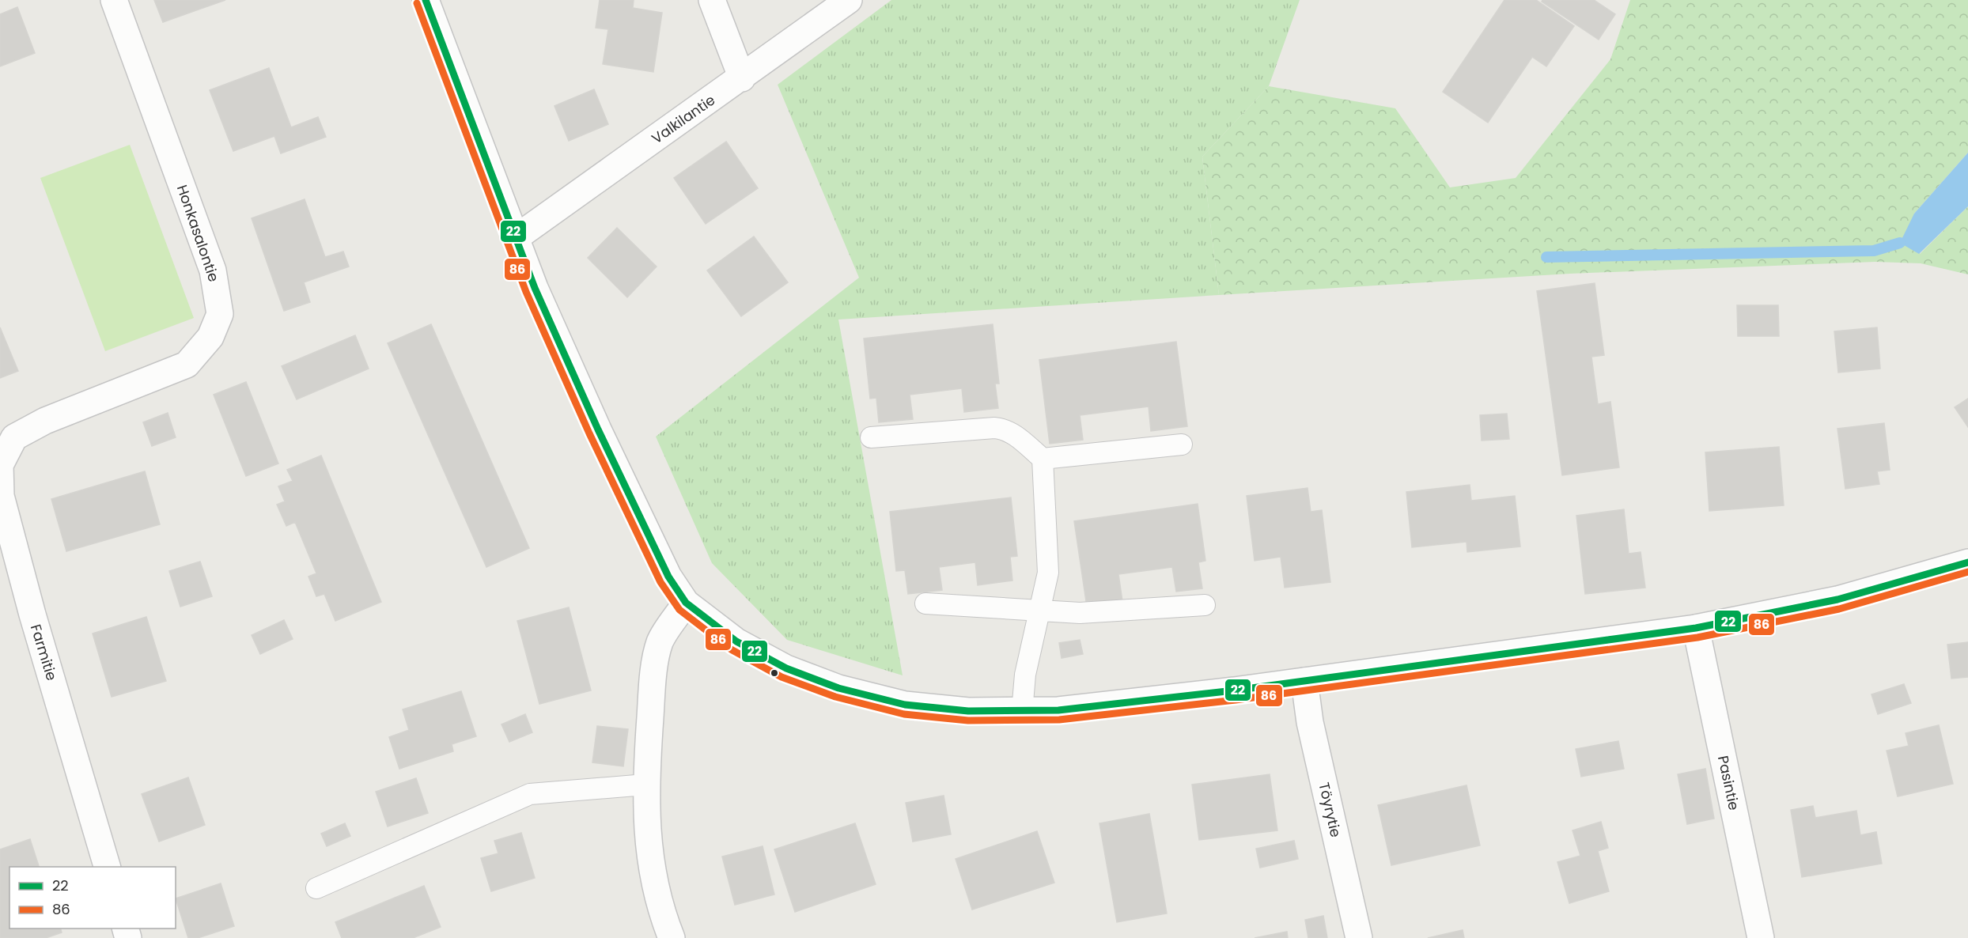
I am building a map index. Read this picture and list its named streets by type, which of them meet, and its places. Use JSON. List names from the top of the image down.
{
  "streets": {
    "street": [
      "Valkilantie",
      "Honkasalontie",
      "Farmitie",
      "Pasintie",
      "Töyrytie"
    ]
  },
  "crossings": [
    ["Honkasalontie", "Farmitie"]
  ],
  "lines": ["transit line 22", "transit line 86"],
  "legend": ["22", "86"]
}
